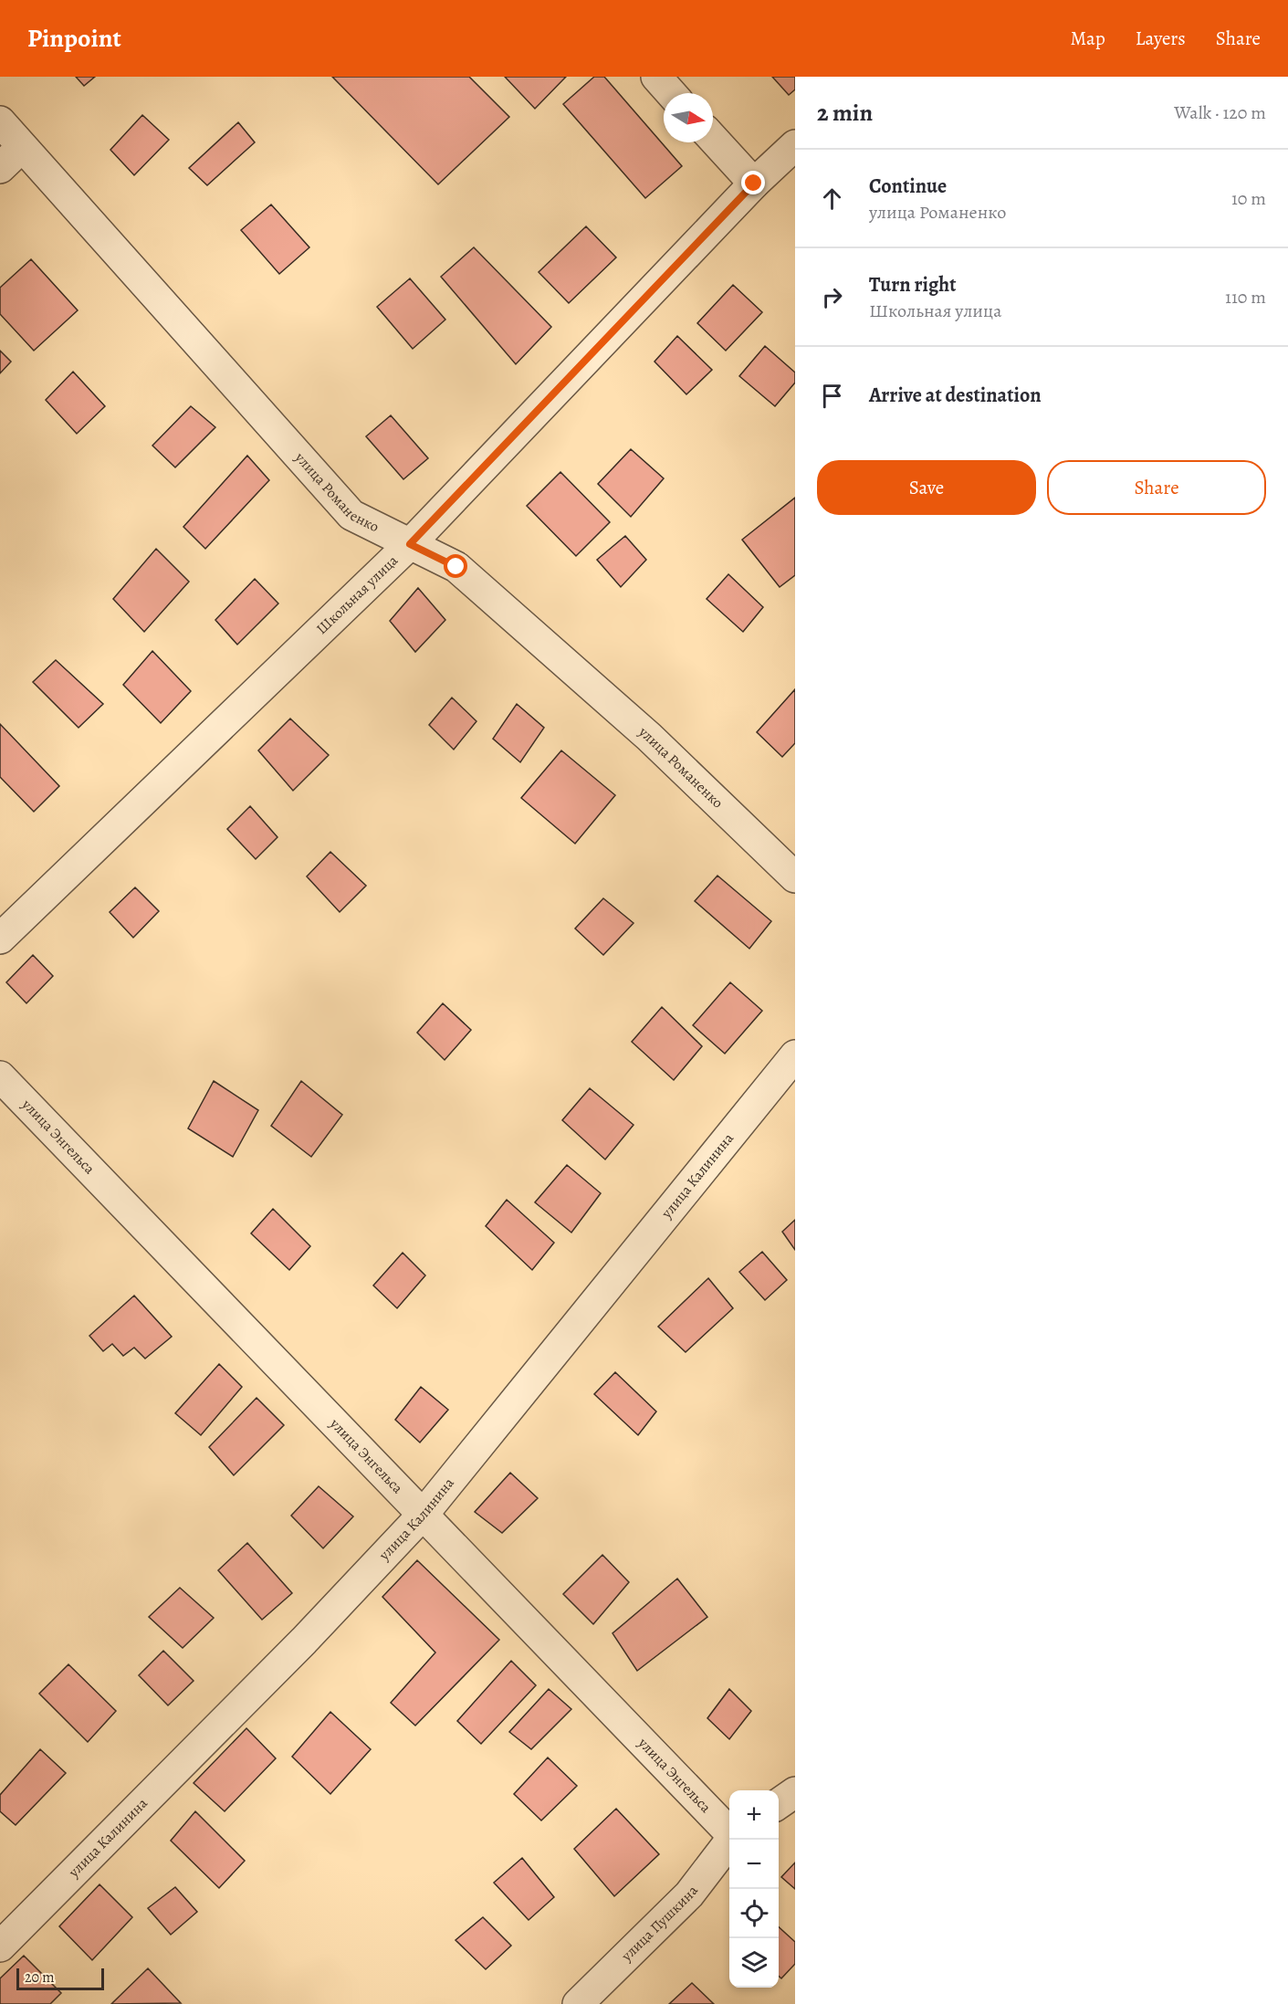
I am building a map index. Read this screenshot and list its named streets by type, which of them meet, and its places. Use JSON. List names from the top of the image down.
{
  "streets": {
    "street": [
      "улица Романенко",
      "Школьная улица",
      "улица Энгельса",
      "улица Калинина",
      "улица Пушкина"
    ]
  },
  "crossings": [
    ["улица Романенко", "Школьная улица"],
    ["улица Энгельса", "улица Калинина"]
  ],
  "scale_bar": "20 m",
  "north": "right",
  "page": {
    "header": "Pinpoint",
    "nav": ["Map", "Layers", "Share"],
    "heading": ["2 min", "Walk · 120 m"],
    "list": [
      ["Continue", "улица Романенко", "10 m"],
      ["Turn right", "Школьная улица", "110 m"],
      "Arrive at destination"
    ],
    "buttons": ["Save", "Share"],
    "map_buttons": ["+", "−"],
    "scale": "20 m"
  }
}
